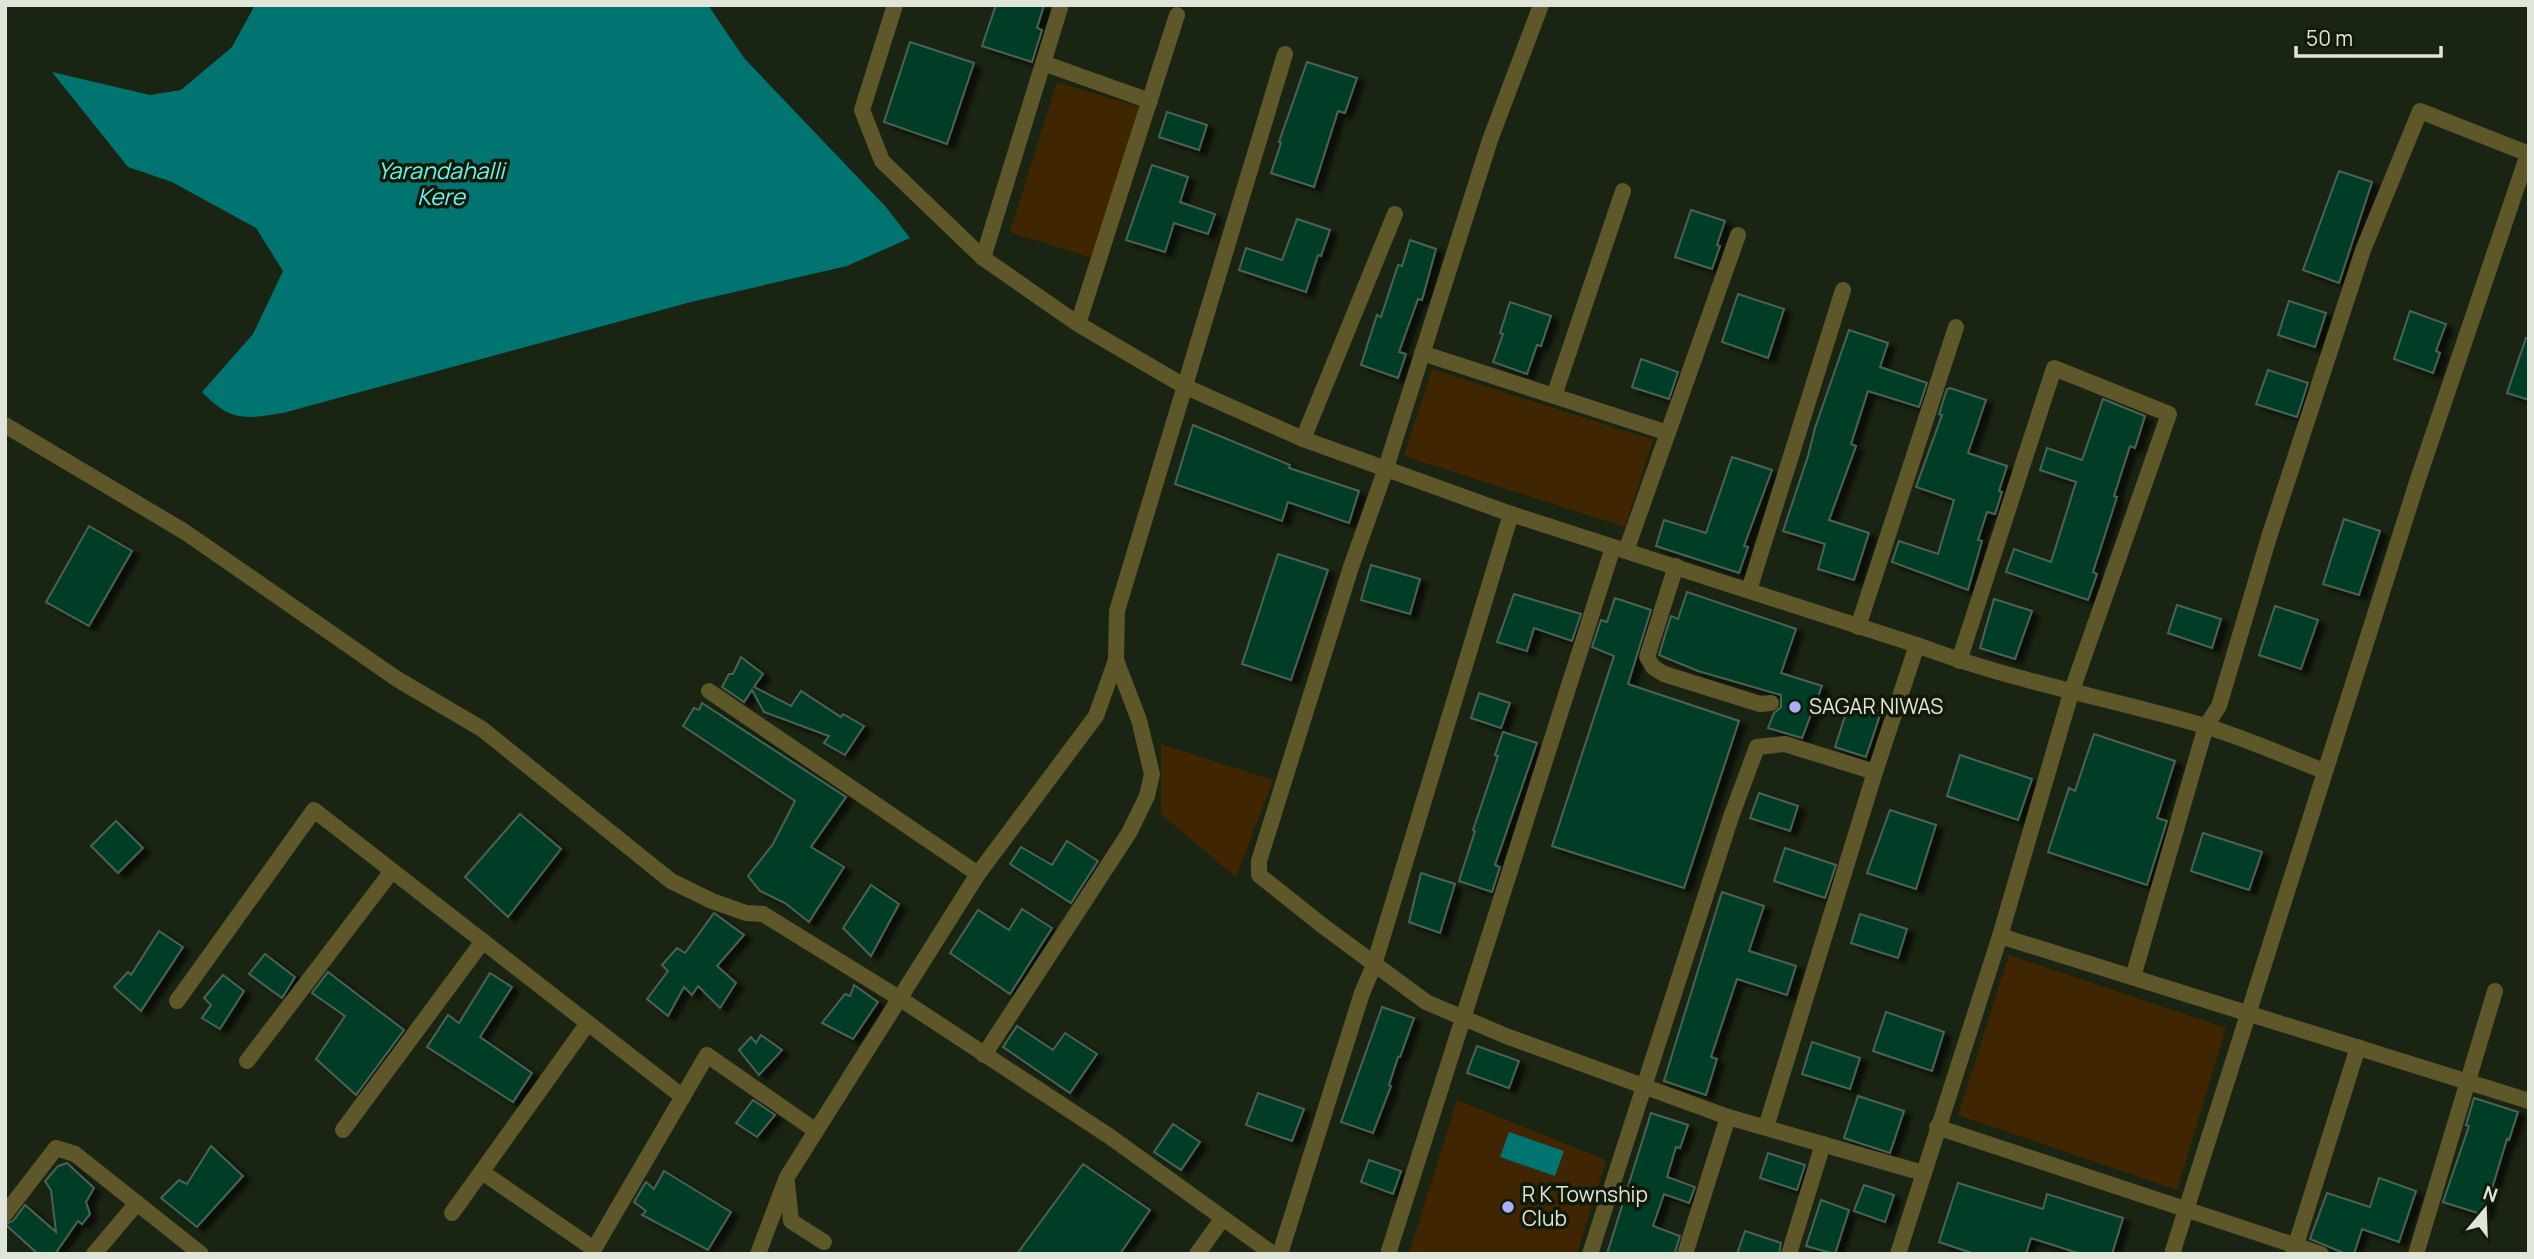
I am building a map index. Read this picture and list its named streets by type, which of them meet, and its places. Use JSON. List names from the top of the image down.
{
  "water": ["Yarandahalli Kere"],
  "places": ["SAGAR NIWAS", "R K Township Club"],
  "scale_bar": "50 m",
  "north": "top"
}
